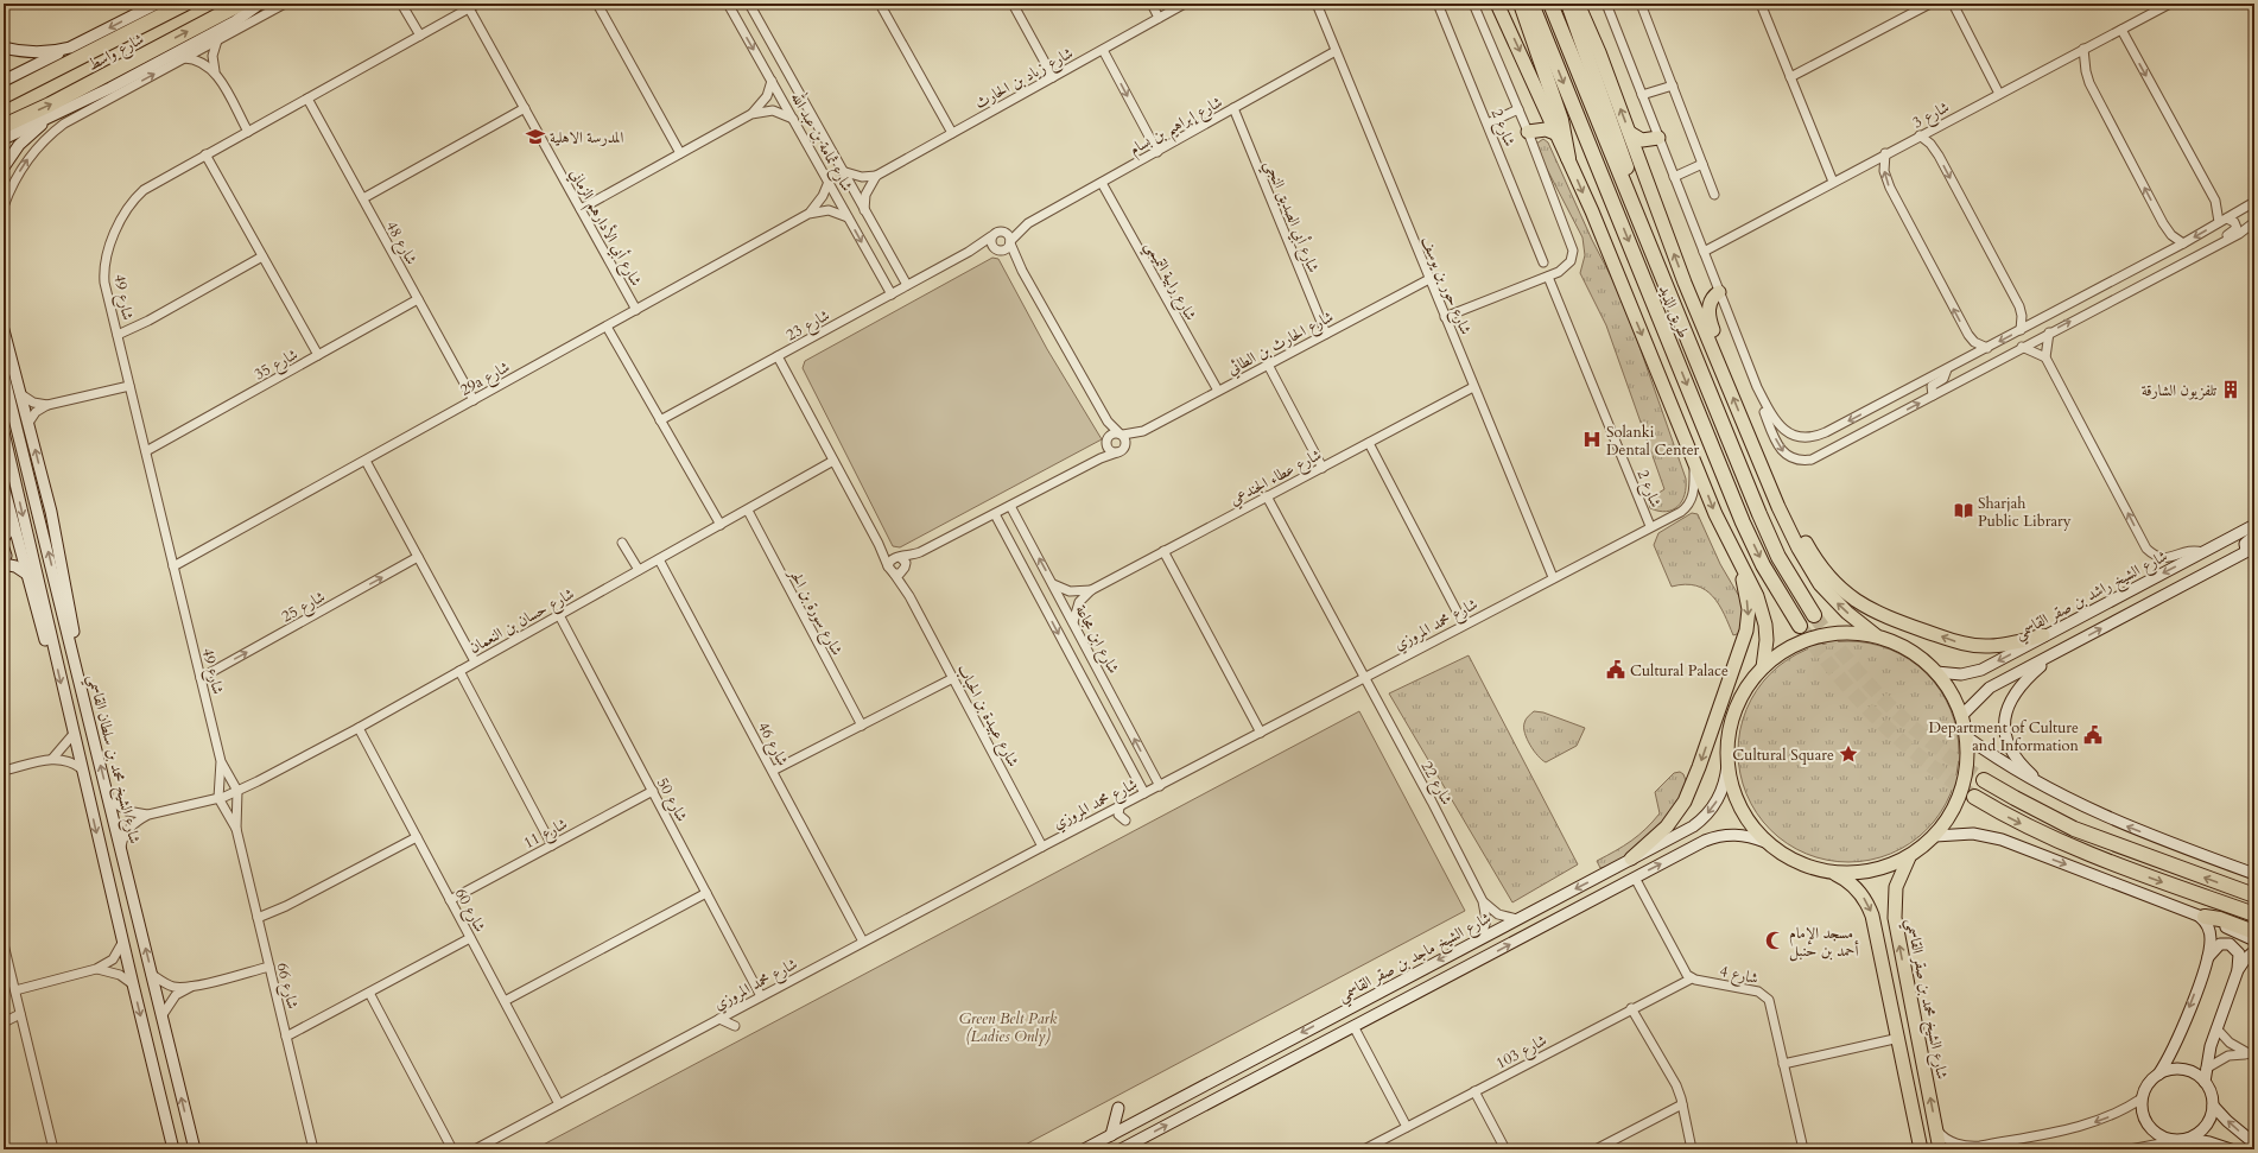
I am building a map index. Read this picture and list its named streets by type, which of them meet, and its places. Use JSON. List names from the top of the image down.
{
  "streets": {
    "highway": ["شارع واسط", "طريق الذيد"],
    "main road": [
      "شارع الشيخ راشد بن صقر القاسمي",
      "شارع الشيخ محمد بن سلطان القاسمي",
      "شارع الشيخ ماجد بن صقر القاسمي",
      "شارع الشيخ محمد بن صقر القاسمي"
    ],
    "street": [
      "شارع زياد بن الحارث",
      "شارع 3",
      "شارع إبراهيم بن بسام",
      "شارع 2",
      "شارع ثمامة بن عبد الله",
      "شارع أبي الصديق النجي",
      "شارع أبي الأدارهم الزماني",
      "شارع 48",
      "شارع رابية التميمي",
      "شارع حور بن يوسف",
      "شارع 49",
      "شارع 23",
      "شارع الحارث بن الطائي",
      "شارع 35",
      "29a شارع",
      "شارع عطاء الجندعي",
      "شارع 25",
      "شارع سورة بن الحر",
      "شارع حسان بن النعمان",
      "شارع محمد المروزي",
      "شارع ابن مجاعة",
      "شارع عبيدة بن الحباب",
      "شارع 46",
      "شارع 22",
      "شارع 50",
      "شارع 11",
      "شارع 60",
      "شارع 4",
      "شارع 66",
      "شارع 103"
    ]
  },
  "crossings": [
    ["شارع إبراهيم بن بسام", "شارع أبي الصديق النجي"],
    ["شارع إبراهيم بن بسام", "شارع رابية التميمي"],
    ["شارع إبراهيم بن بسام", "شارع حور بن يوسف"],
    ["شارع إبراهيم بن بسام", "شارع 23"],
    ["شارع 2", "شارع محمد المروزي"],
    ["شارع ثمامة بن عبد الله", "شارع 23"],
    ["شارع ثمامة بن عبد الله", "29a شارع"],
    ["شارع أبي الصديق النجي", "شارع الحارث بن الطائي"],
    ["شارع أبي الأدارهم الزماني", "شارع 49"],
    ["شارع أبي الأدارهم الزماني", "29a شارع"],
    ["شارع 48", "شارع 49"],
    ["شارع 48", "شارع 35"],
    ["شارع 48", "29a شارع"],
    ["شارع رابية التميمي", "شارع الحارث بن الطائي"],
    ["شارع حور بن يوسف", "شارع الحارث بن الطائي"],
    ["شارع حور بن يوسف", "شارع عطاء الجندعي"],
    ["شارع حور بن يوسف", "شارع محمد المروزي"],
    ["شارع 49", "شارع 35"],
    ["شارع 49", "29a شارع"],
    ["شارع 49", "شارع 25"],
    ["شارع 49", "شارع حسان بن النعمان"],
    ["شارع 49", "شارع 66"],
    ["شارع عطاء الجندعي", "شارع ابن مجاعة"],
    ["شارع عطاء الجندعي", "شارع 22"],
    ["شارع سورة بن الحر", "شارع حسان بن النعمان"],
    ["شارع حسان بن النعمان", "شارع 46"],
    ["شارع حسان بن النعمان", "شارع 50"],
    ["شارع حسان بن النعمان", "شارع 60"],
    ["شارع حسان بن النعمان", "شارع 66"],
    ["شارع محمد المروزي", "شارع ابن مجاعة"],
    ["شارع محمد المروزي", "شارع عبيدة بن الحباب"],
    ["شارع محمد المروزي", "شارع 46"],
    ["شارع محمد المروزي", "شارع 22"],
    ["شارع محمد المروزي", "شارع 50"],
    ["شارع محمد المروزي", "شارع 60"],
    ["شارع 22", "شارع الشيخ ماجد بن صقر القاسمي"],
    ["شارع 50", "شارع 11"],
    ["شارع 11", "شارع 60"],
    ["شارع 4", "شارع 103"]
  ],
  "one_way": ["شارع 25"],
  "parks": ["Green Belt Park (Ladies Only)"],
  "places": {
    "school or university": ["المدرسة الاهلية"],
    "building": ["تلفزيون الشارقة"],
    "hospital": ["Solanki Dental Center"],
    "library": ["Sharjah Public Library"],
    "public building": ["Cultural Palace", "Department of Culture and Information"],
    "place": ["Cultural Square"],
    "mosque": ["مسجد الإمام أحمد بن حنبل"]
  }
}
